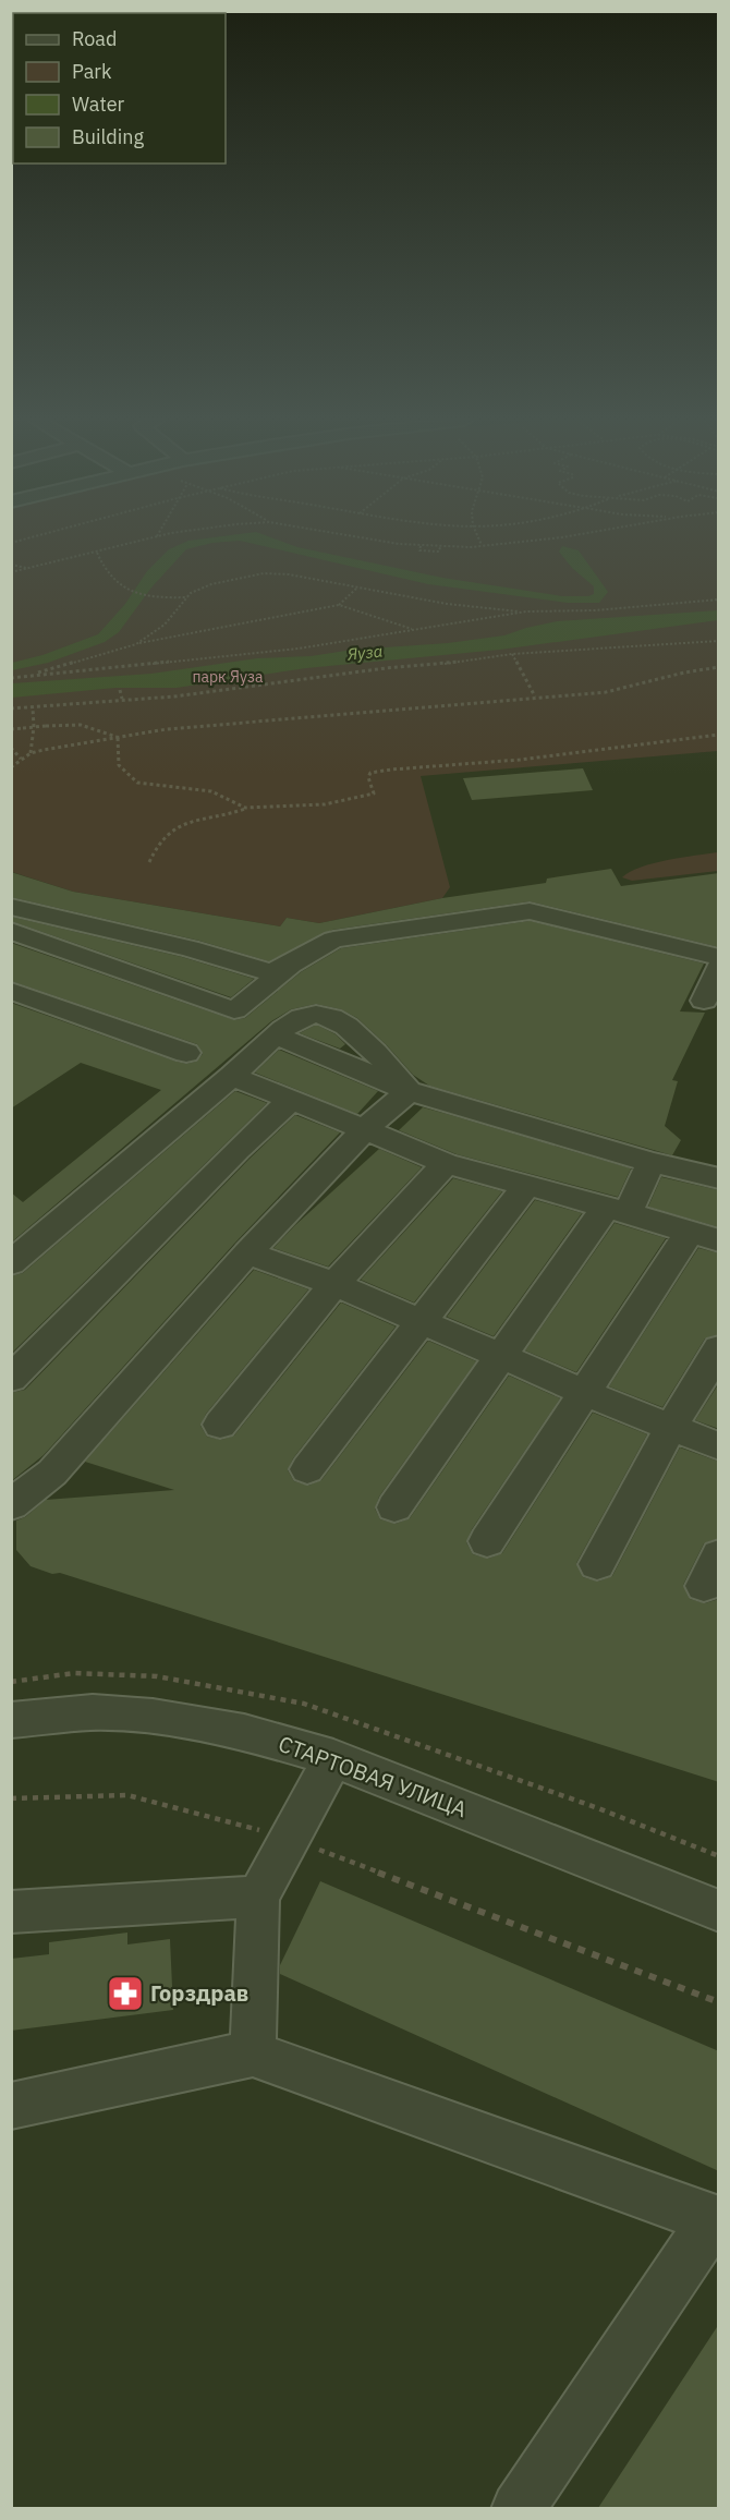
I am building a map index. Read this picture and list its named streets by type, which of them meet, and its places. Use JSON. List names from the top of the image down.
{
  "streets": {
    "street": ["СТАРТОВАЯ УЛИЦА"]
  },
  "water": ["Яуза"],
  "parks": ["парк Яуза"],
  "places": {
    "pharmacy": ["Горздрав"]
  },
  "legend": [
    "Road",
    "Park",
    "Water",
    "Building"
  ]
}
